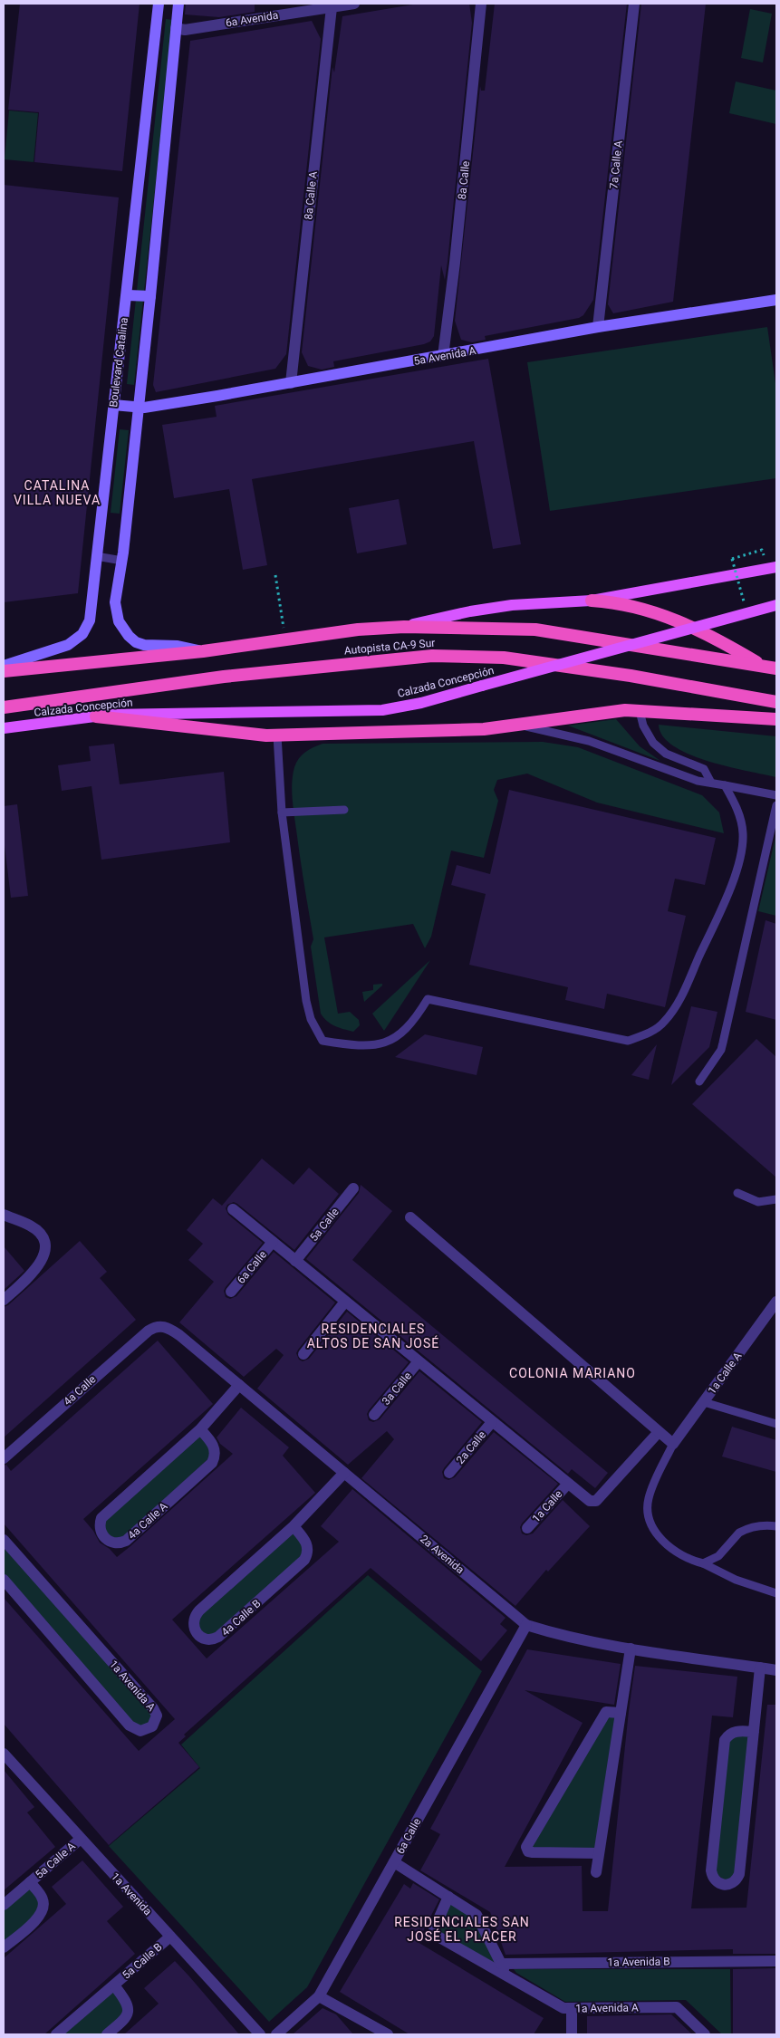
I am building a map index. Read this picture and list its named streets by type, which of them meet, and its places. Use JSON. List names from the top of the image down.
{
  "streets": {
    "highway": ["Autopista CA-9 Sur"],
    "main road": ["5a Avenida A", "Boulevard Catalina", "Calzada Concepción"],
    "street": [
      "6a Avenida",
      "7a Calle A",
      "8a Calle",
      "8a Calle A",
      "5a Calle",
      "6a Calle",
      "1a Calle A",
      "3a Calle",
      "4a Calle",
      "2a Calle",
      "1a Calle",
      "4a Calle A",
      "2a Avenida",
      "4a Calle B",
      "1a Avenida A",
      "5a Calle A",
      "1a Avenida",
      "5a Calle B",
      "1a Avenida B"
    ]
  },
  "crossings": [
    ["6a Avenida", "8a Calle A"],
    ["6a Avenida", "Boulevard Catalina"],
    ["7a Calle A", "5a Avenida A"],
    ["8a Calle", "5a Avenida A"],
    ["8a Calle A", "5a Avenida A"],
    ["5a Avenida A", "Boulevard Catalina"],
    ["Boulevard Catalina", "Autopista CA-9 Sur"],
    ["6a Calle", "2a Avenida"],
    ["4a Calle", "2a Avenida"],
    ["4a Calle A", "2a Avenida"],
    ["2a Avenida", "4a Calle B"],
    ["5a Calle A", "1a Avenida"],
    ["1a Avenida", "5a Calle B"]
  ],
  "districts": [
    "CATALINA VILLA NUEVA",
    "RESIDENCIALES ALTOS DE SAN JOSÉ",
    "COLONIA MARIANO",
    "RESIDENCIALES SAN JOSÉ EL PLACER"
  ]
}
